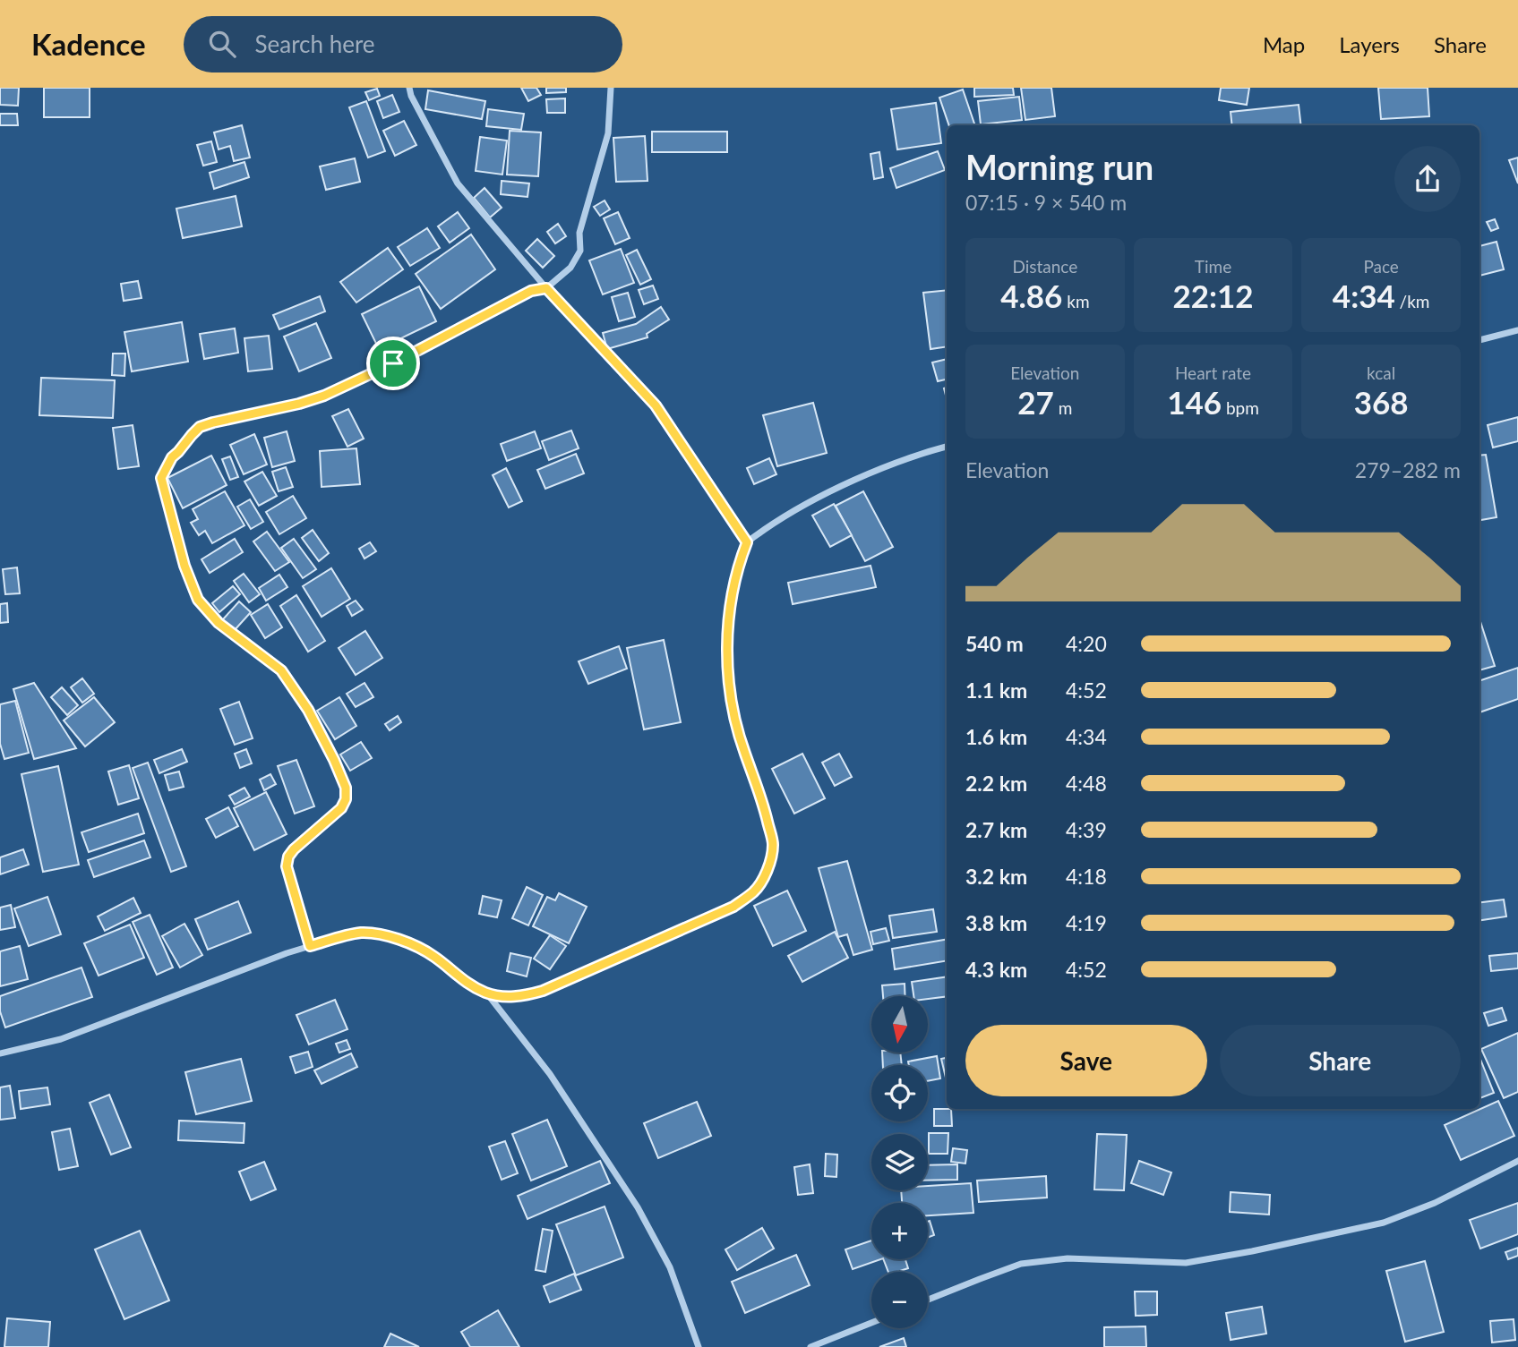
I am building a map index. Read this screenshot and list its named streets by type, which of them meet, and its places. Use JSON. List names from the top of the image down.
{
  "north": "bottom",
  "page": {
    "header": "Kadence",
    "search": "Search here",
    "nav": ["Map", "Layers", "Share"],
    "heading": ["Morning run", "07:15 · 9 × 540 m"],
    "stats": [
      ["Distance", "4.86 km"],
      ["Time", "22:12"],
      ["Pace", "4:34 /km"],
      ["Elevation", "27 m"],
      ["Heart rate", "146 bpm"],
      ["kcal", "368"]
    ],
    "chart": ["Elevation", "279–282 m"],
    "list": [
      {
        "name": "540 m",
        "note": "4:20"
      },
      {
        "name": "1.1 km",
        "note": "4:52"
      },
      {
        "name": "1.6 km",
        "note": "4:34"
      },
      {
        "name": "2.2 km",
        "note": "4:48"
      },
      {
        "name": "2.7 km",
        "note": "4:39"
      },
      {
        "name": "3.2 km",
        "note": "4:18"
      },
      {
        "name": "3.8 km",
        "note": "4:19"
      },
      {
        "name": "4.3 km",
        "note": "4:52"
      }
    ],
    "map_buttons": ["+", "−"],
    "buttons": ["Save", "Share"]
  }
}
